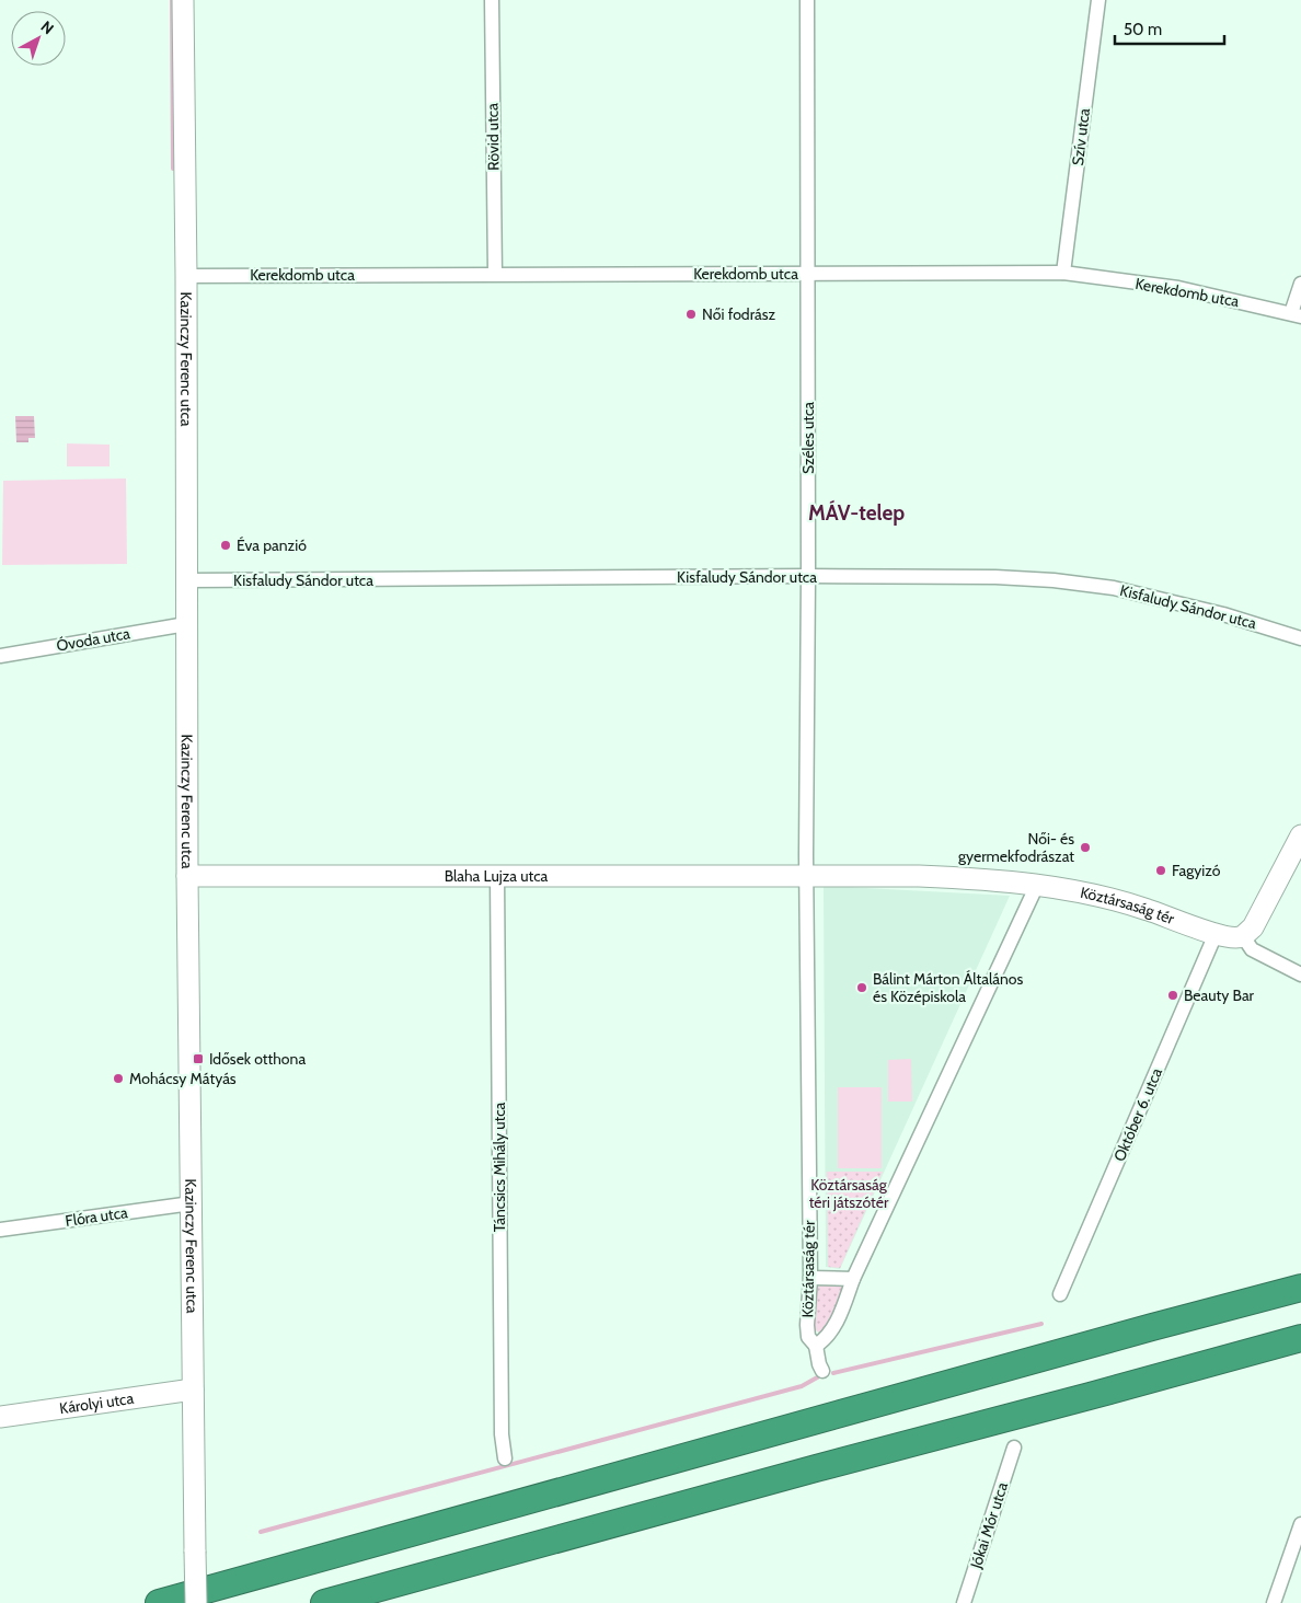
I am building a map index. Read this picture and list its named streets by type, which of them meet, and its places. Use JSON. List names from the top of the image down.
{
  "streets": {
    "street": [
      "Rövid utca",
      "Szív utca",
      "Kerekdomb utca",
      "Kazinczy Ferenc utca",
      "Széles utca",
      "Kisfaludy Sándor utca",
      "Óvoda utca",
      "Blaha Lujza utca",
      "Köztársaság tér",
      "Október 6. utca",
      "Táncsics Mihály utca",
      "Flóra utca",
      "Károlyi utca",
      "Jókai Mór utca"
    ]
  },
  "crossings": [
    ["Rövid utca", "Kerekdomb utca"],
    ["Szív utca", "Kerekdomb utca"],
    ["Kerekdomb utca", "Kazinczy Ferenc utca"],
    ["Kerekdomb utca", "Széles utca"],
    ["Kazinczy Ferenc utca", "Kisfaludy Sándor utca"],
    ["Kazinczy Ferenc utca", "Óvoda utca"],
    ["Kazinczy Ferenc utca", "Blaha Lujza utca"],
    ["Kazinczy Ferenc utca", "Flóra utca"],
    ["Kazinczy Ferenc utca", "Károlyi utca"],
    ["Széles utca", "Kisfaludy Sándor utca"],
    ["Széles utca", "Blaha Lujza utca"],
    ["Széles utca", "Köztársaság tér"],
    ["Blaha Lujza utca", "Köztársaság tér"],
    ["Blaha Lujza utca", "Táncsics Mihály utca"],
    ["Köztársaság tér", "Október 6. utca"]
  ],
  "districts": ["MÁV-telep"],
  "parks": ["Köztársaság téri játszótér"],
  "places": {
    "other": [
      "Női fodrász",
      "Éva panzió",
      "Női- és gyermekfodrászat",
      "Fagyizó",
      "Bálint Márton Általános és Középiskola",
      "Beauty Bar",
      "Mohácsy Mátyás"
    ],
    "transit": ["Idősek otthona"]
  },
  "scale_bar": "50 m",
  "north": "top right"
}
